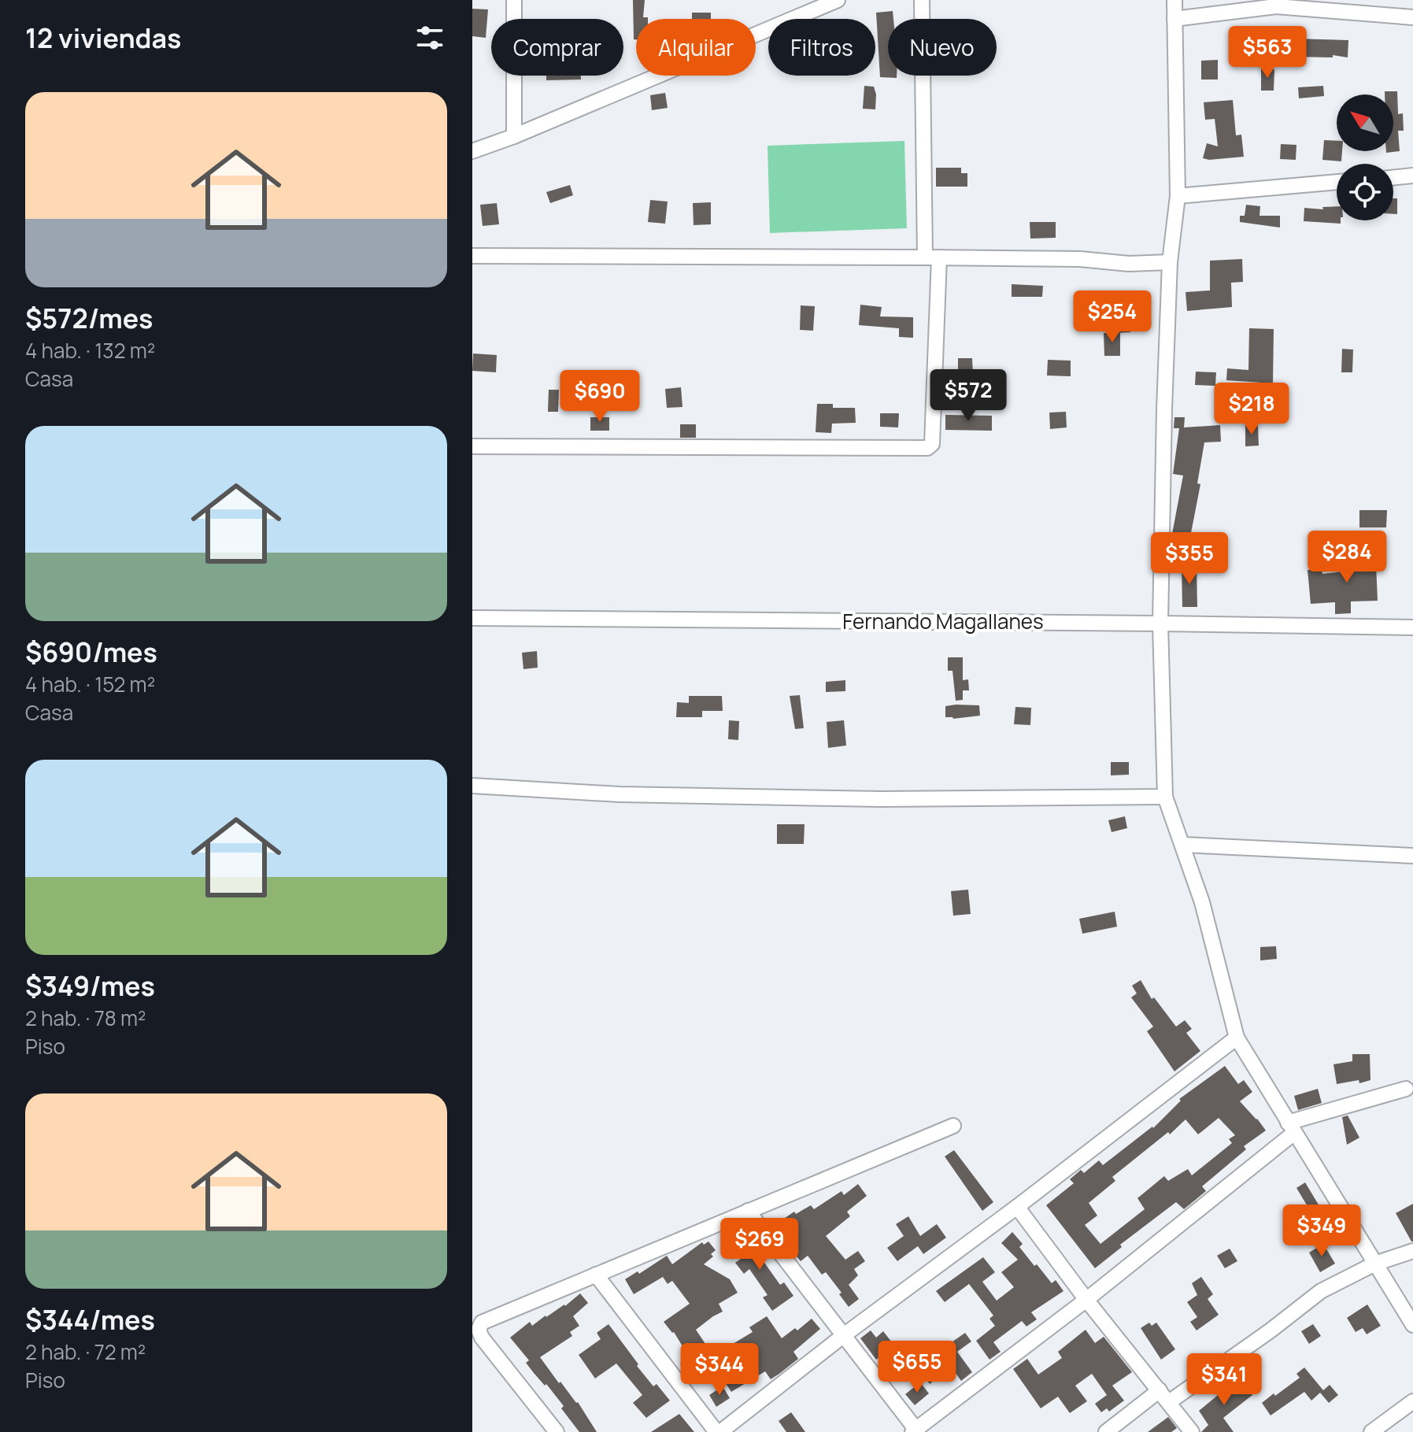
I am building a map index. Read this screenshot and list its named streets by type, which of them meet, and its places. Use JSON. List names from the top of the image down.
{
  "streets": {
    "street": ["Fernando Magallanes"]
  },
  "north": "top left",
  "page": {
    "heading": "12 viviendas",
    "chip": [
      "Comprar",
      "Alquilar",
      "Filtros",
      "Nuevo"
    ],
    "price": [
      "$563",
      "$254",
      "$572",
      "$690",
      "$218",
      "$284",
      "$355",
      "$349",
      "$269",
      "$655",
      "$344",
      "$341"
    ],
    "list": [
      {
        "name": "$572/mes",
        "note": "4 hab. · 132 m² · Casa"
      },
      {
        "name": "$690/mes",
        "note": "4 hab. · 152 m² · Casa"
      },
      {
        "name": "$349/mes",
        "note": "2 hab. · 78 m² · Piso"
      },
      {
        "name": "$344/mes",
        "note": "2 hab. · 72 m² · Piso"
      }
    ]
  }
}
